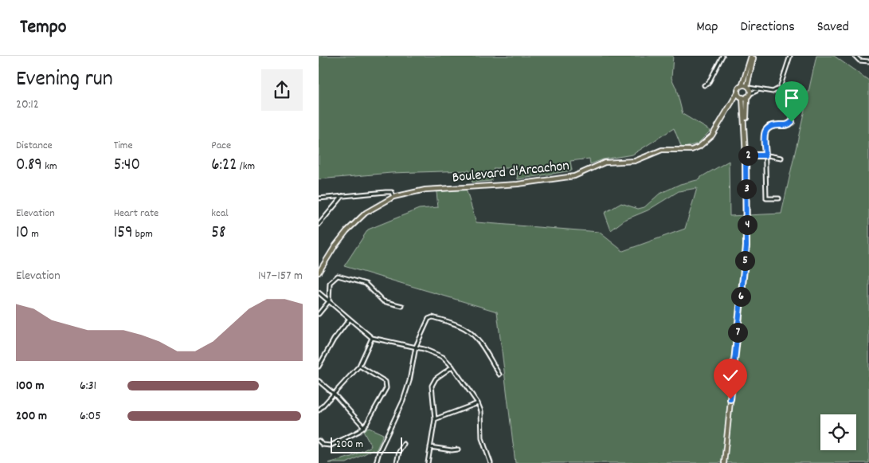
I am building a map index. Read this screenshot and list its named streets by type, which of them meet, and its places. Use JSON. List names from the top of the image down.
{
  "streets": {
    "main road": ["Boulevard d'Arcachon"]
  },
  "scale_bar": "200 m",
  "page": {
    "header": "Tempo",
    "nav": ["Map", "Directions", "Saved"],
    "heading": ["Evening run", "20:12"],
    "stats": [
      ["Distance", "0.89 km"],
      ["Time", "5:40"],
      ["Pace", "6:22 /km"],
      ["Elevation", "10 m"],
      ["Heart rate", "159 bpm"],
      ["kcal", "58"]
    ],
    "pins": [
      "2",
      "3",
      "4",
      "5",
      "6",
      "7"
    ],
    "chart": ["Elevation", "147–157 m"],
    "list": [
      {
        "name": "100 m",
        "note": "6:31"
      },
      {
        "name": "200 m",
        "note": "6:05"
      }
    ],
    "scale": "200 m"
  }
}
